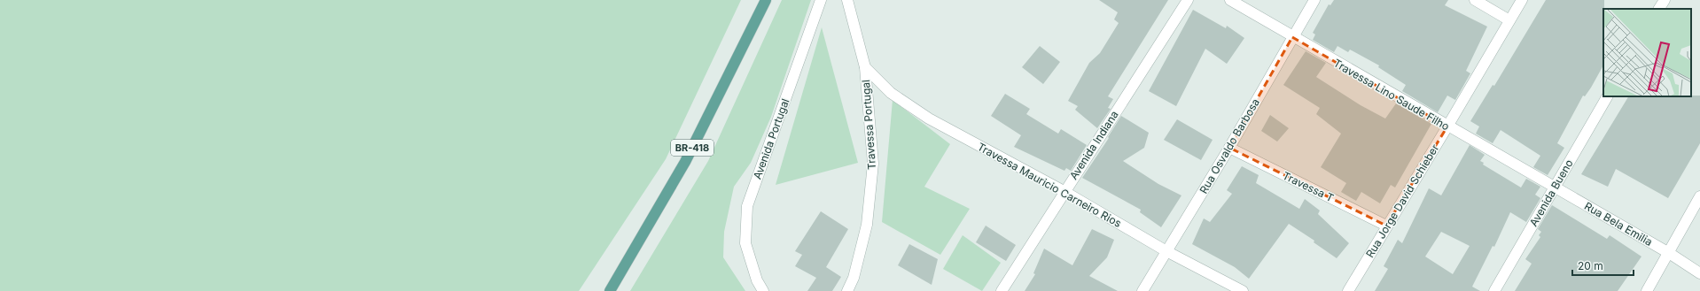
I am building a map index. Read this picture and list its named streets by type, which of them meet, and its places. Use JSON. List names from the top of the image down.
{
  "streets": {
    "main road": ["BR-418"],
    "street": [
      "Travessa Lino Saude Filho",
      "Travessa Portugal",
      "Avenida Portugal",
      "Avenida Indiana",
      "Rua Osvaldo Barbosa",
      "Travessa Mauricio Carneiro Rios",
      "Travessa T",
      "Avenida Bueno",
      "Rua Jorge David Schieber",
      "Rua Bela Emilia"
    ]
  },
  "crossings": [
    ["Travessa Lino Saude Filho", "Rua Osvaldo Barbosa"],
    ["Travessa Lino Saude Filho", "Avenida Bueno"],
    ["Travessa Lino Saude Filho", "Rua Jorge David Schieber"],
    ["Travessa Lino Saude Filho", "Rua Bela Emilia"],
    ["Travessa Portugal", "Travessa Mauricio Carneiro Rios"],
    ["Avenida Indiana", "Travessa Mauricio Carneiro Rios"],
    ["Rua Osvaldo Barbosa", "Travessa Mauricio Carneiro Rios"],
    ["Rua Osvaldo Barbosa", "Travessa T"],
    ["Travessa T", "Rua Jorge David Schieber"],
    ["Avenida Bueno", "Rua Bela Emilia"]
  ],
  "scale_bar": "20 m"
}
